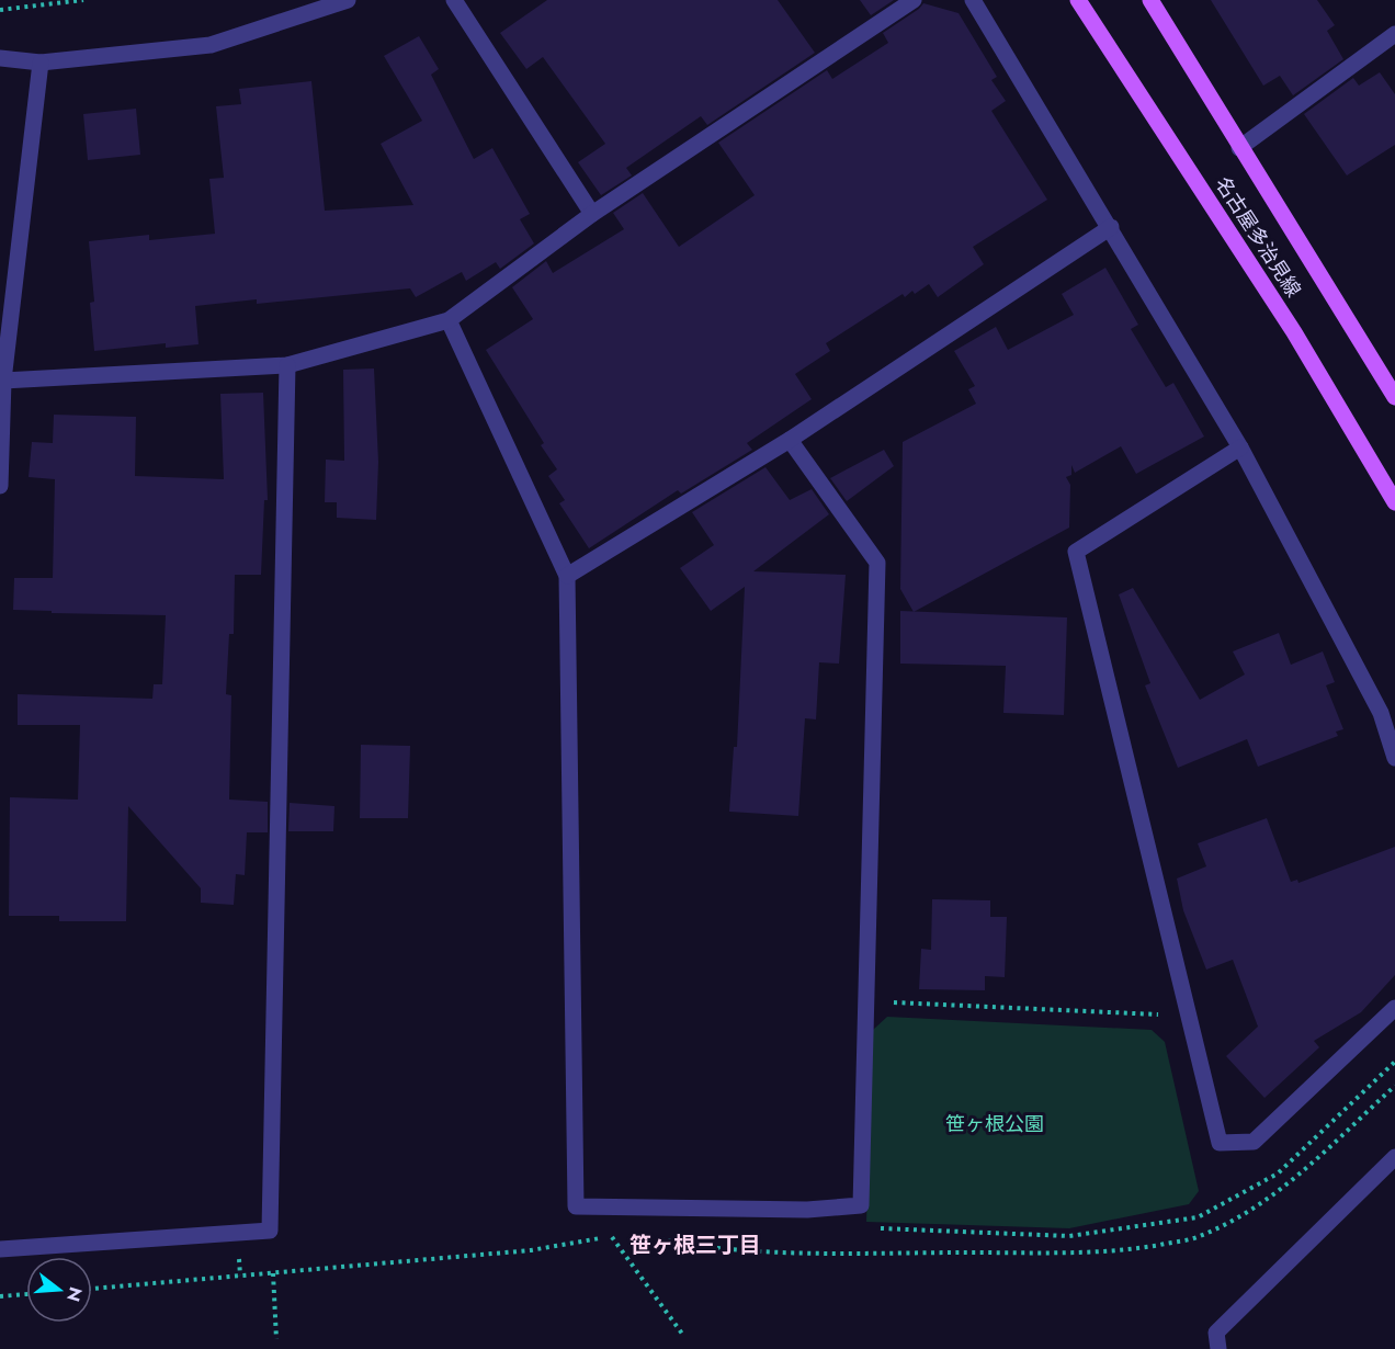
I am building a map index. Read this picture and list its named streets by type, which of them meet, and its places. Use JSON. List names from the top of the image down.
{
  "streets": {
    "main road": ["名古屋多治見線"]
  },
  "districts": ["笹ヶ根三丁目"],
  "parks": ["笹ヶ根公園"],
  "north": "right"
}
